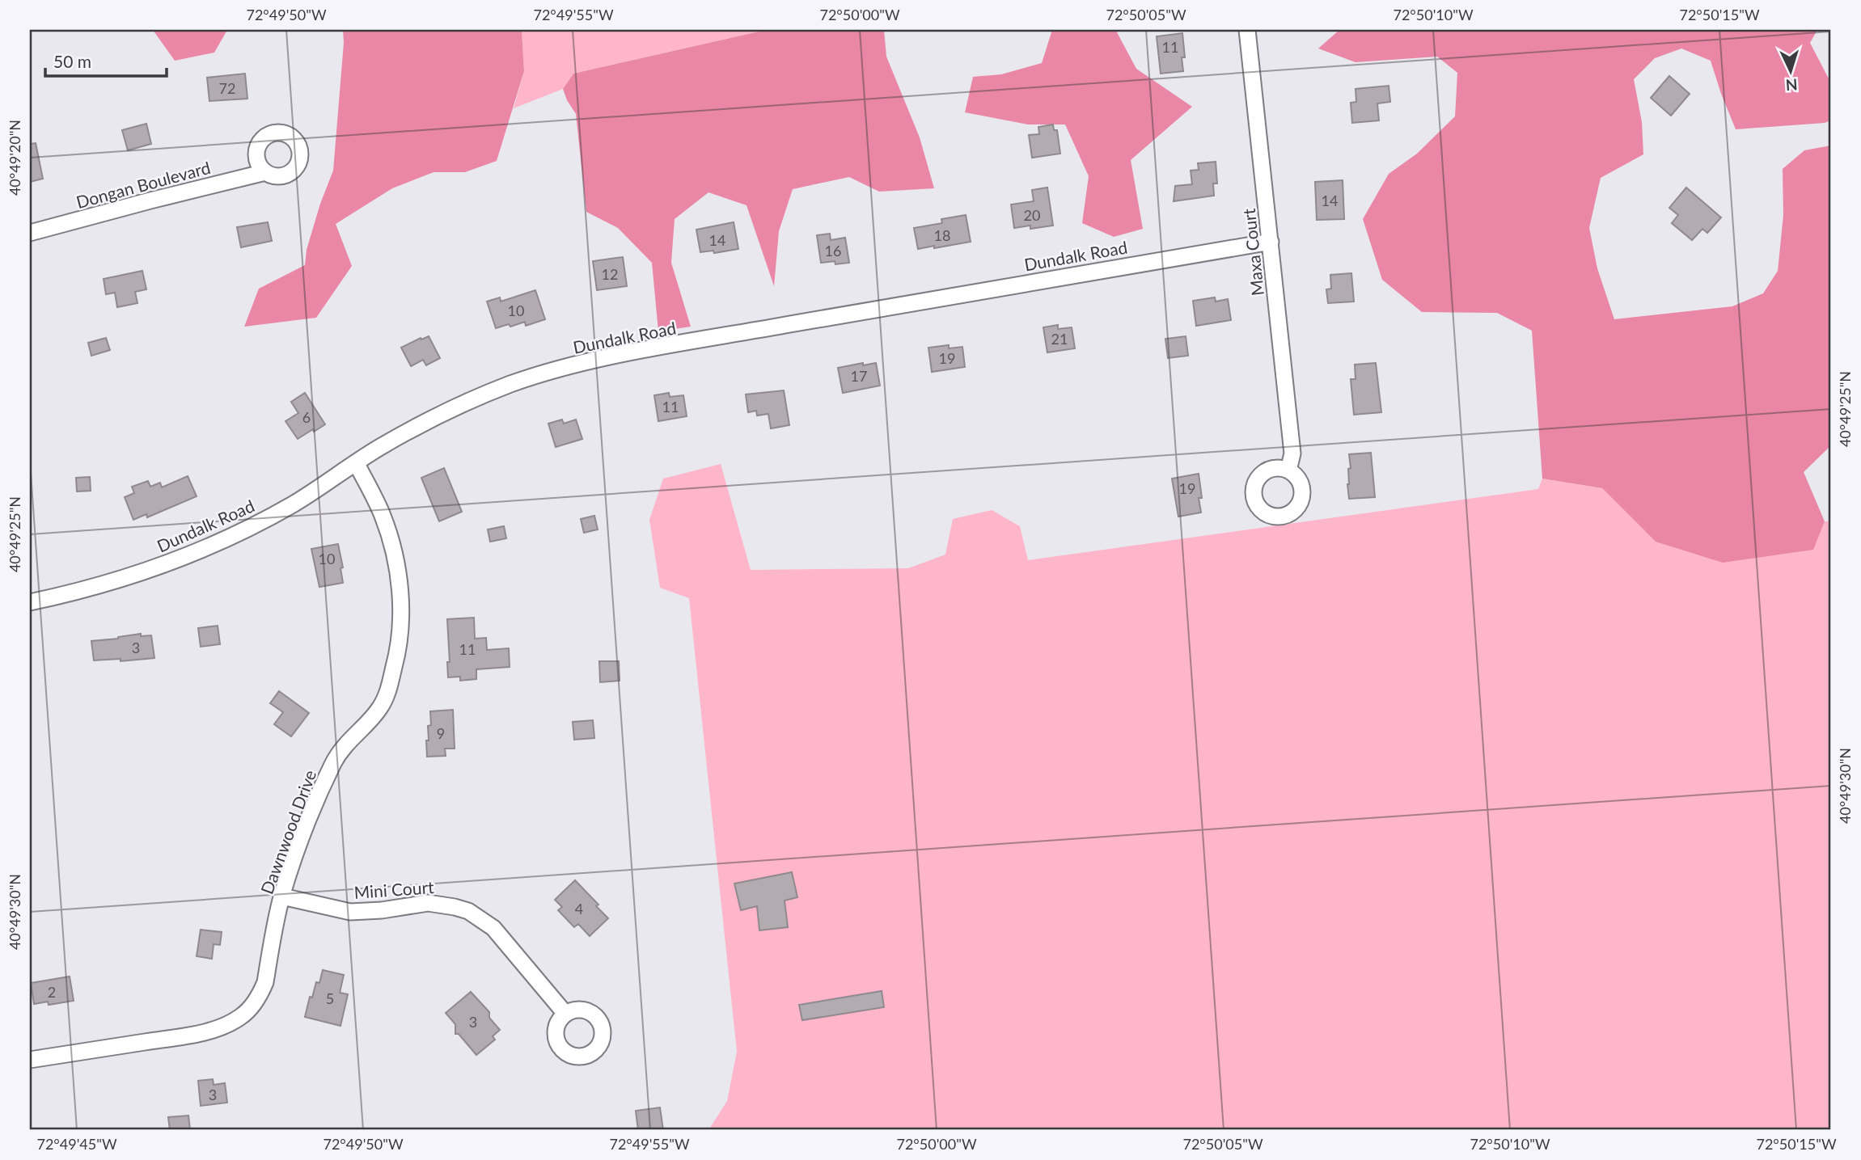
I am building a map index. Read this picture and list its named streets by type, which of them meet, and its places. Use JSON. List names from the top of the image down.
{
  "streets": {
    "street": [
      "Dongan Boulevard",
      "Maxa Court",
      "Dundalk Road",
      "Dawnwood Drive",
      "Mini Court"
    ]
  },
  "crossings": [
    ["Maxa Court", "Dundalk Road"],
    ["Dundalk Road", "Dawnwood Drive"],
    ["Dawnwood Drive", "Mini Court"]
  ],
  "house_numbers": [
    "11",
    "72",
    "14",
    "20",
    "18",
    "14",
    "16",
    "12",
    "10",
    "21",
    "19",
    "17",
    "11",
    "6",
    "19",
    "10",
    "3",
    "11",
    "9",
    "4",
    "2",
    "5",
    "3",
    "3"
  ],
  "scale_bar": "50 m",
  "north": "bottom",
  "coordinates": [
    "72°49'50\"W",
    "72°49'55\"W",
    "72°50'00\"W",
    "72°50'05\"W",
    "72°50'10\"W",
    "72°50'15\"W",
    "40°49'20\"N",
    "40°49'25\"N",
    "40°49'30\"N",
    "72°49'45\"W"
  ]
}
